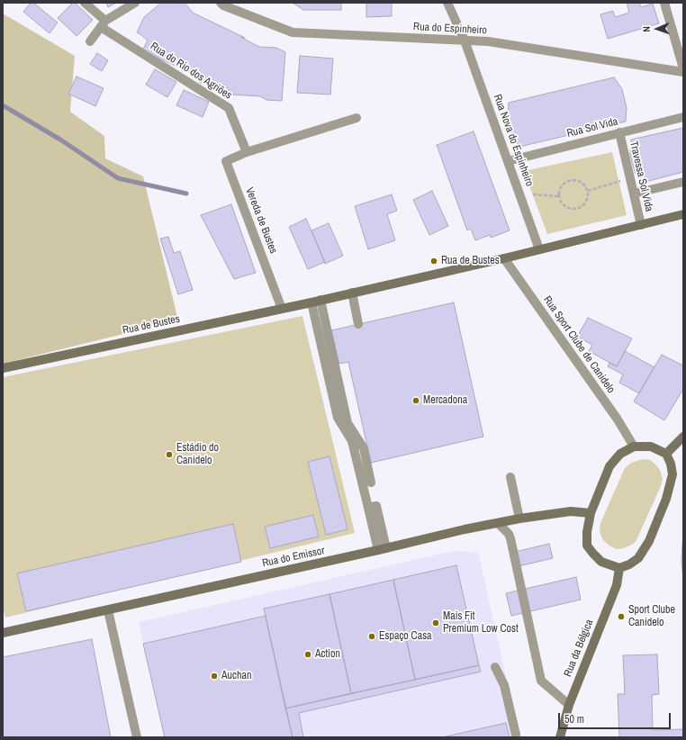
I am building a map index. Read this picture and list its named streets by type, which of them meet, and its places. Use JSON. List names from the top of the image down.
{
  "streets": {
    "main road": ["Rua de Bustes", "Rua do Emissor", "Rua da Bélgica"],
    "street": [
      "Rua do Espinheiro",
      "Rua do Rio dos Agriões",
      "Rua Sol Vida",
      "Rua Nova do Espinheiro",
      "Travessa Sol Vida",
      "Vereda de Bustes",
      "Rua Sport Clube de Canidelo"
    ]
  },
  "crossings": [
    ["Rua do Espinheiro", "Rua Nova do Espinheiro"],
    ["Rua do Rio dos Agriões", "Vereda de Bustes"],
    ["Rua Sol Vida", "Rua Nova do Espinheiro"],
    ["Rua Sol Vida", "Travessa Sol Vida"],
    ["Rua Nova do Espinheiro", "Rua de Bustes"],
    ["Travessa Sol Vida", "Rua de Bustes"],
    ["Vereda de Bustes", "Rua de Bustes"],
    ["Rua de Bustes", "Rua Sport Clube de Canidelo"]
  ],
  "places": [
    "Rua de Bustes",
    "Mercadona",
    "Estádio do Canidelo",
    "Sport Clube Canidelo",
    "Mais Fit Premium Low Cost",
    "Espaço Casa",
    "Action",
    "Auchan"
  ],
  "scale_bar": "50 m",
  "north": "left"
}
